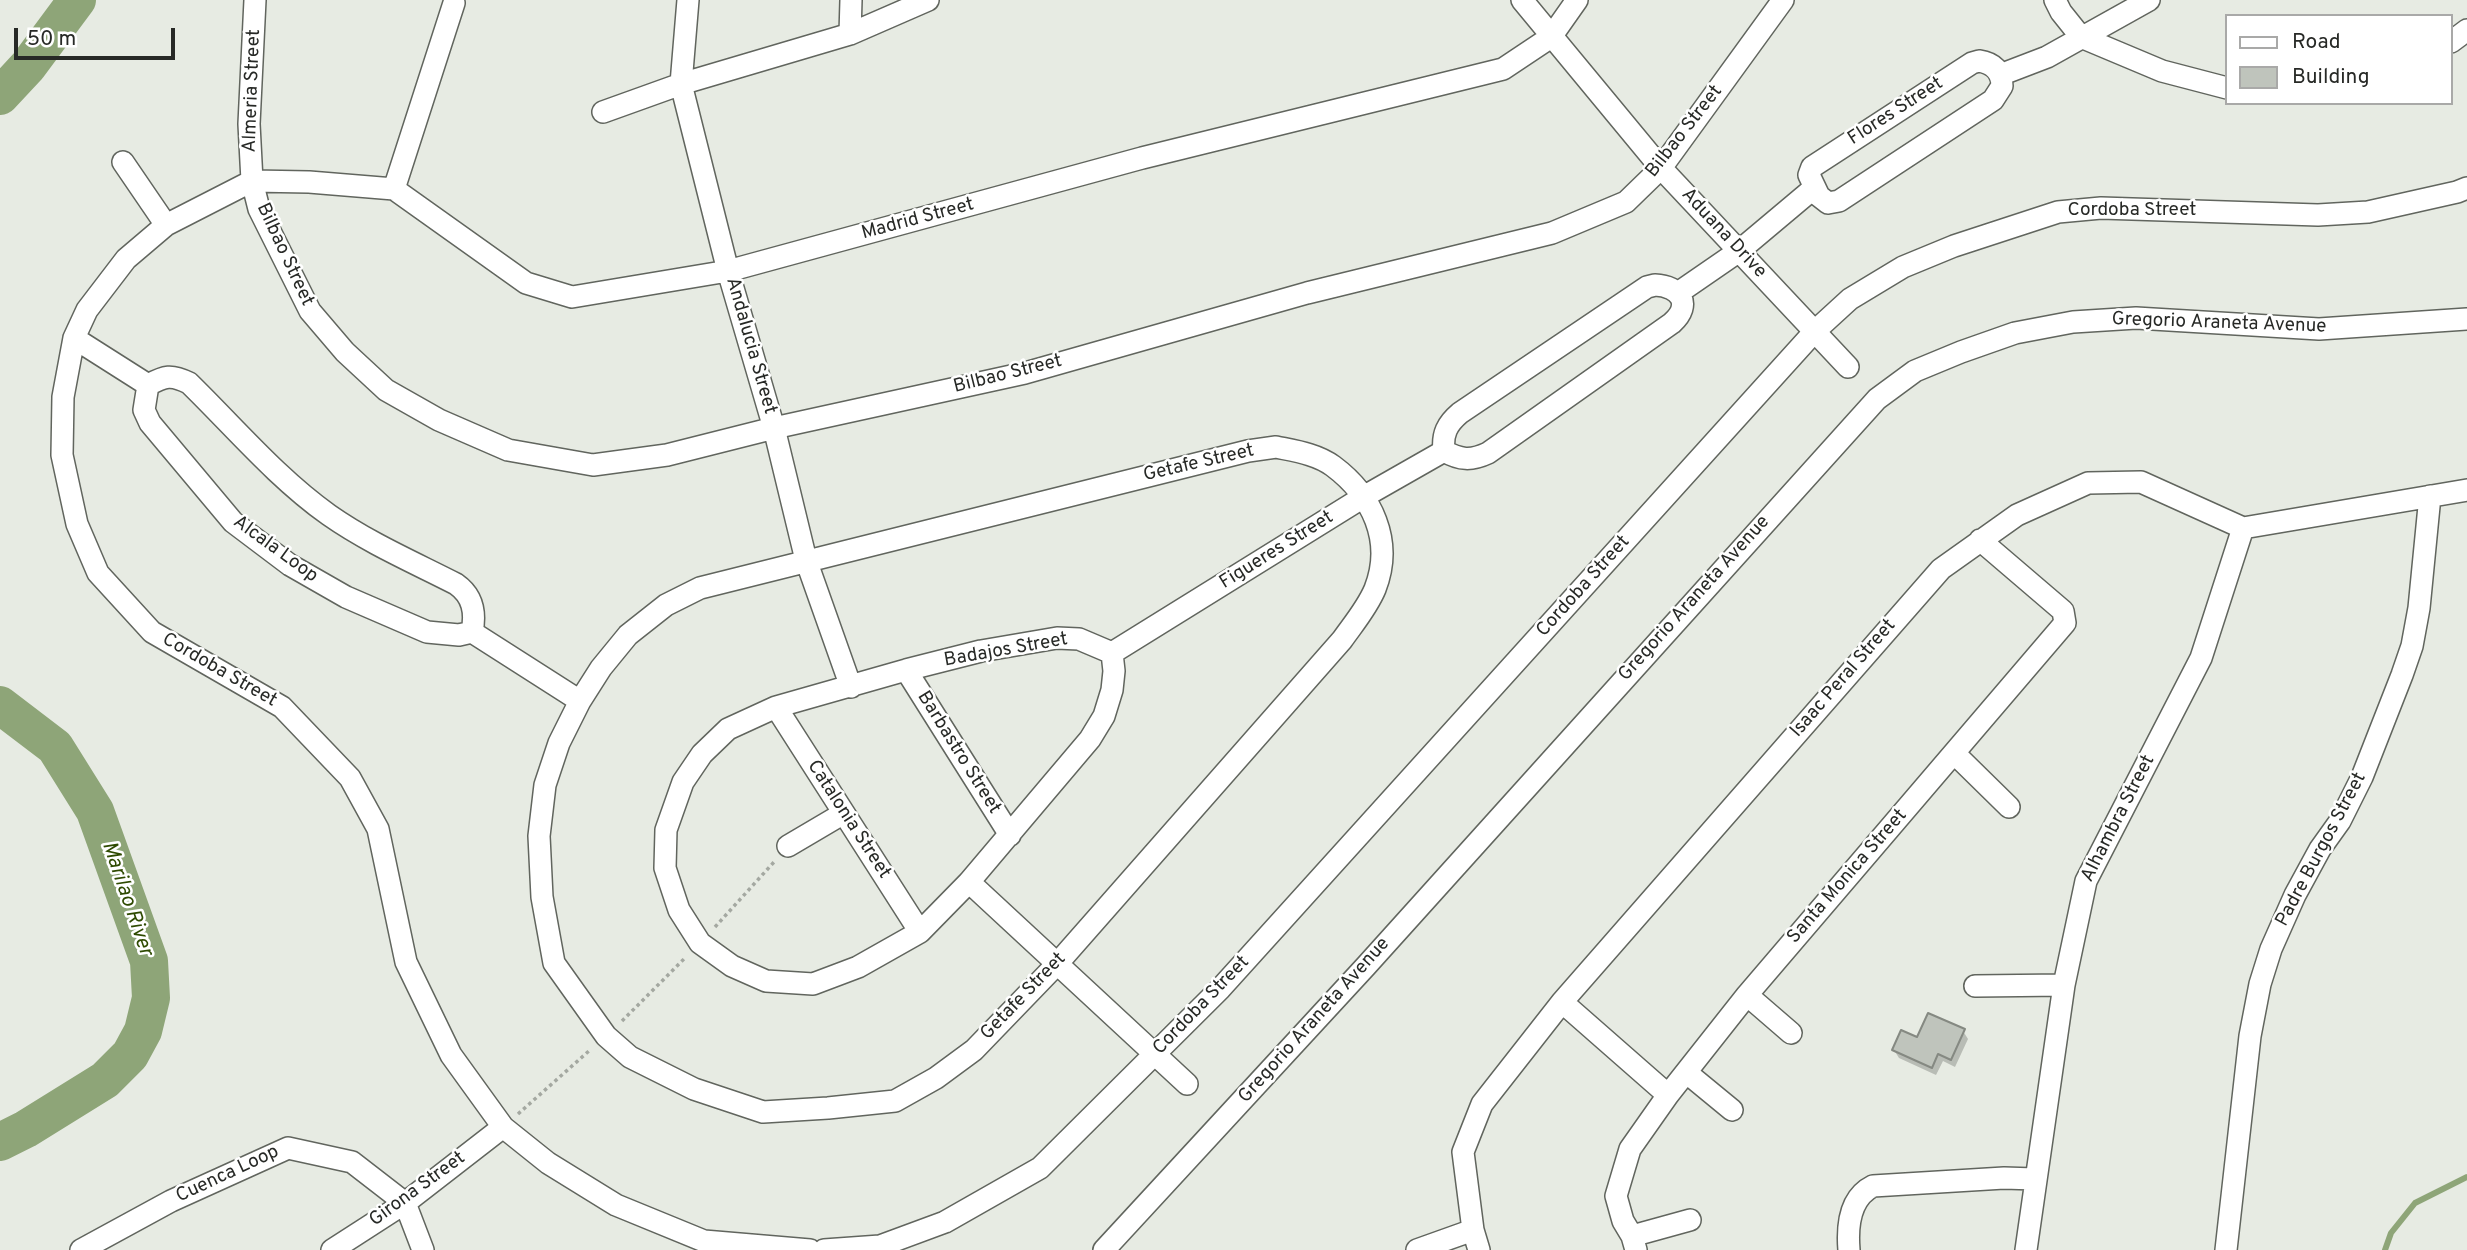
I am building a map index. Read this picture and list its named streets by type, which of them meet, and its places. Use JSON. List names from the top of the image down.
{
  "streets": {
    "street": [
      "Almeria Street",
      "Flores Street",
      "Bilbao Street",
      "Cordoba Street",
      "Madrid Street",
      "Aduana Drive",
      "Gregorio Araneta Avenue",
      "Andalucia Street",
      "Getafe Street",
      "Alcala Loop",
      "Figueres Street",
      "Badajos Street",
      "Isaac Peral Street",
      "Barbastro Street",
      "Alhambra Street",
      "Catalonia Street",
      "Padre Burgos Street",
      "Santa Monica Street",
      "Cuenca Loop",
      "Girona Street"
    ]
  },
  "crossings": [
    ["Almeria Street", "Bilbao Street"],
    ["Almeria Street", "Cordoba Street"],
    ["Bilbao Street", "Cordoba Street"],
    ["Bilbao Street", "Aduana Drive"],
    ["Bilbao Street", "Andalucia Street"],
    ["Cordoba Street", "Aduana Drive"],
    ["Cordoba Street", "Girona Street"],
    ["Madrid Street", "Aduana Drive"],
    ["Madrid Street", "Andalucia Street"],
    ["Andalucia Street", "Getafe Street"],
    ["Andalucia Street", "Badajos Street"],
    ["Getafe Street", "Figueres Street"],
    ["Figueres Street", "Badajos Street"],
    ["Badajos Street", "Barbastro Street"],
    ["Badajos Street", "Catalonia Street"],
    ["Isaac Peral Street", "Alhambra Street"],
    ["Isaac Peral Street", "Santa Monica Street"],
    ["Cuenca Loop", "Girona Street"]
  ],
  "water": ["Marilao River"],
  "legend": ["Road", "Building"],
  "scale_bar": "50 m"
}
